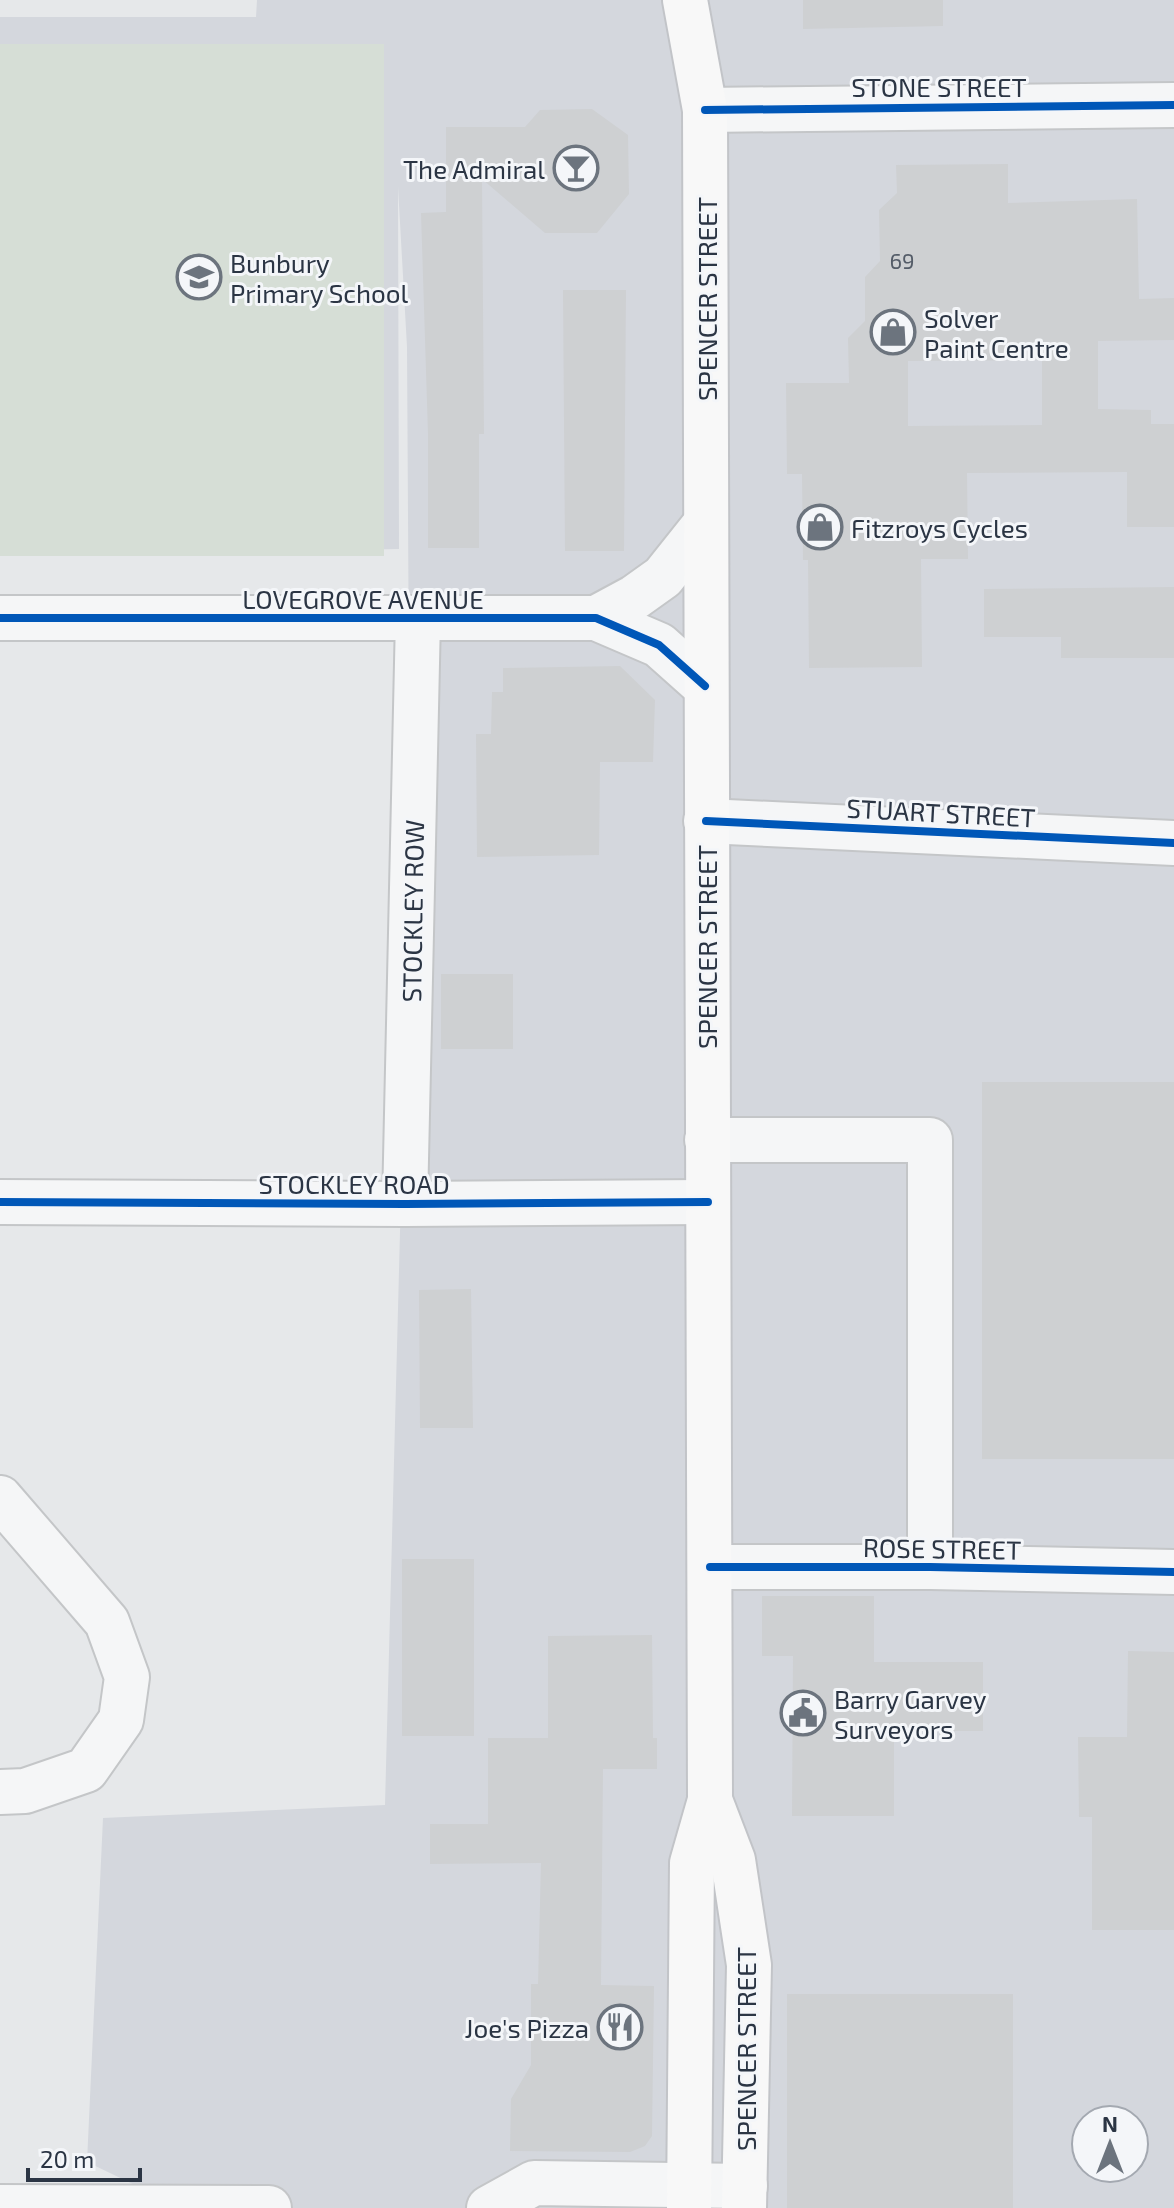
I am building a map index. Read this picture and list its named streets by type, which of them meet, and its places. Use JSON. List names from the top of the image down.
{
  "streets": {
    "main road": ["SPENCER STREET"],
    "street": [
      "STONE STREET",
      "LOVEGROVE AVENUE",
      "STUART STREET",
      "STOCKLEY ROW",
      "STOCKLEY ROAD",
      "ROSE STREET"
    ]
  },
  "crossings": [
    ["STONE STREET", "SPENCER STREET"],
    ["SPENCER STREET", "LOVEGROVE AVENUE"],
    ["SPENCER STREET", "STUART STREET"],
    ["SPENCER STREET", "STOCKLEY ROAD"],
    ["SPENCER STREET", "ROSE STREET"],
    ["LOVEGROVE AVENUE", "STOCKLEY ROW"],
    ["STOCKLEY ROW", "STOCKLEY ROAD"]
  ],
  "places": {
    "bar": ["The Admiral"],
    "school or university": ["Bunbury Primary School"],
    "shop": ["Solver Paint Centre", "Fitzroys Cycles"],
    "public building": ["Barry Garvey Surveyors"],
    "restaurant": ["Joe's Pizza"]
  },
  "house_numbers": ["69"],
  "scale_bar": "20 m",
  "north": "top"
}
